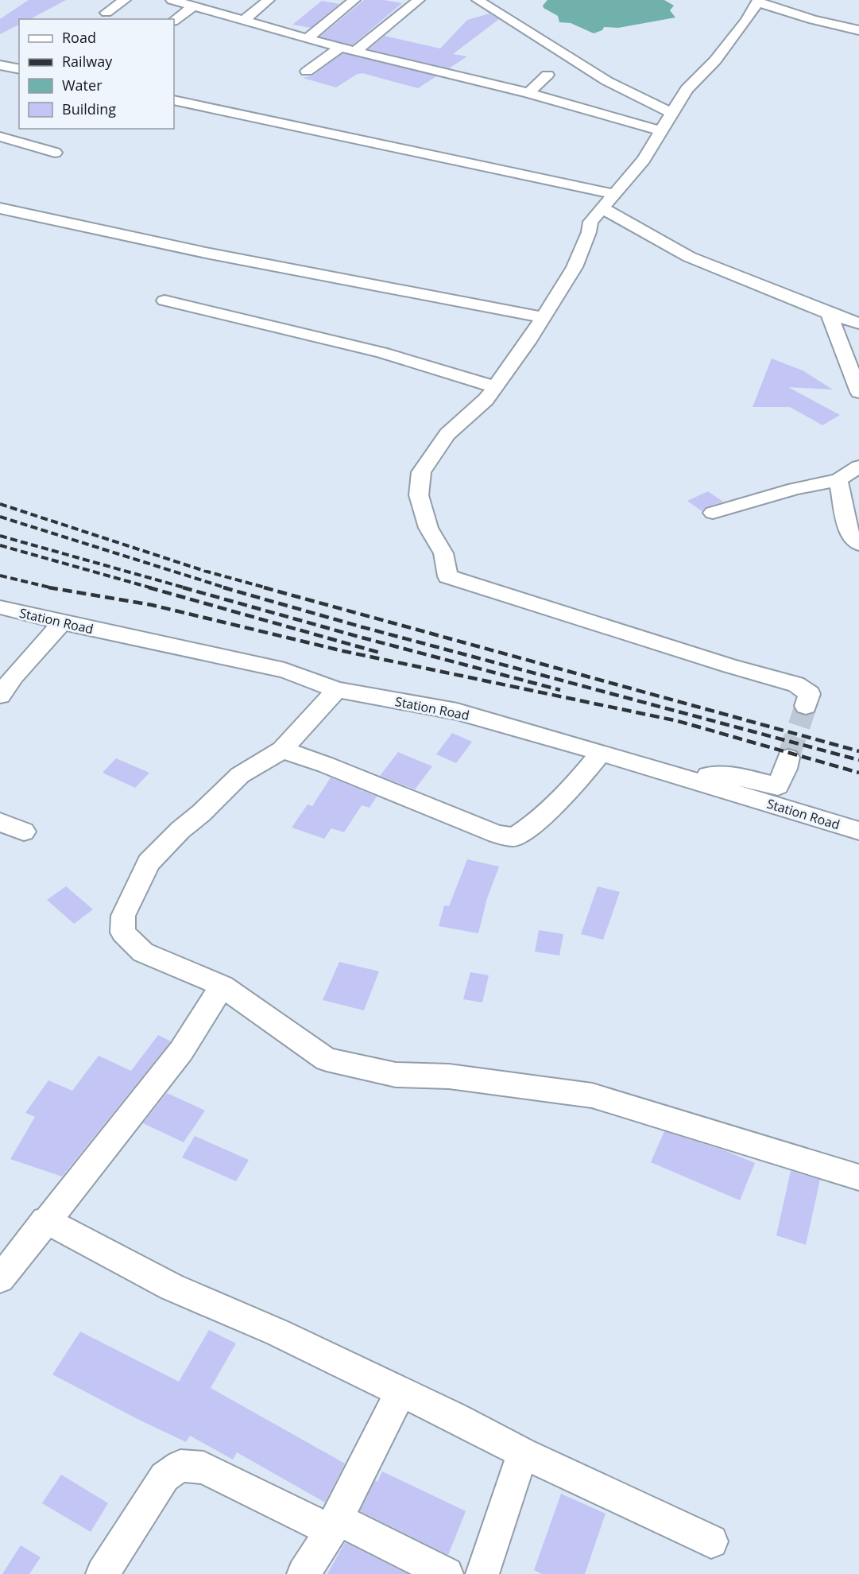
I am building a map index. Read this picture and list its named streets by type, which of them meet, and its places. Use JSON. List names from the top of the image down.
{
  "streets": {
    "street": ["Station Road"]
  },
  "legend": [
    "Road",
    "Railway",
    "Water",
    "Building"
  ]
}
